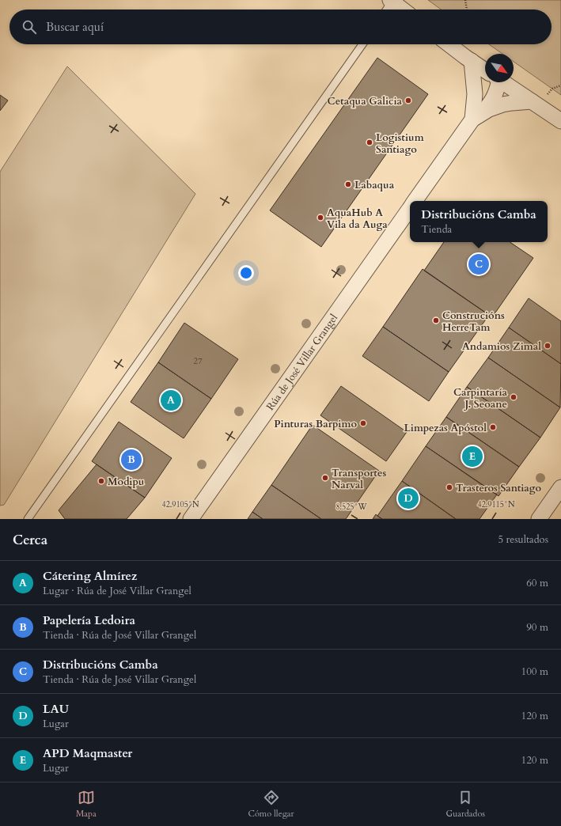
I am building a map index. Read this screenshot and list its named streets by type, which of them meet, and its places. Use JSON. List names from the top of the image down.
{
  "streets": {
    "street": ["Rúa de José Villar Grangel"]
  },
  "places": [
    "Cetaqua Galicia",
    "Logistium Santiago",
    "Labaqua",
    "AquaHub A Vila da Auga",
    "Construcións HerreTam",
    "Andamios Zimal",
    "Carpintaría J. Seoane",
    "Pinturas Barpimo",
    "Limpezas Apóstol",
    "Transportes Narval",
    "Modipu",
    "Trasteros Santiago"
  ],
  "house_numbers": ["27"],
  "north": "bottom right",
  "page": {
    "search": "Buscar aquí",
    "popup": ["Distribucións Camba", "Tienda"],
    "pins": [
      "C",
      "A",
      "E",
      "B",
      "D"
    ],
    "heading": ["Cerca", "5 resultados"],
    "list": [
      {
        "mark": "A",
        "name": "Cátering Almírez",
        "note": "Lugar · Rúa de José Villar Grangel",
        "value": "60 m"
      },
      {
        "mark": "B",
        "name": "Papelería Ledoira",
        "note": "Tienda · Rúa de José Villar Grangel",
        "value": "90 m"
      },
      {
        "mark": "C",
        "name": "Distribucións Camba",
        "note": "Tienda · Rúa de José Villar Grangel",
        "value": "100 m"
      },
      {
        "mark": "D",
        "name": "LAU",
        "note": "Lugar",
        "value": "120 m"
      },
      {
        "mark": "E",
        "name": "APD Maqmaster",
        "note": "Lugar",
        "value": "120 m"
      }
    ],
    "nav": ["Mapa", "Cómo llegar", "Guardados"]
  },
  "coordinates": ["42.9105°N", "42.9115°N", "8.525°W"]
}
